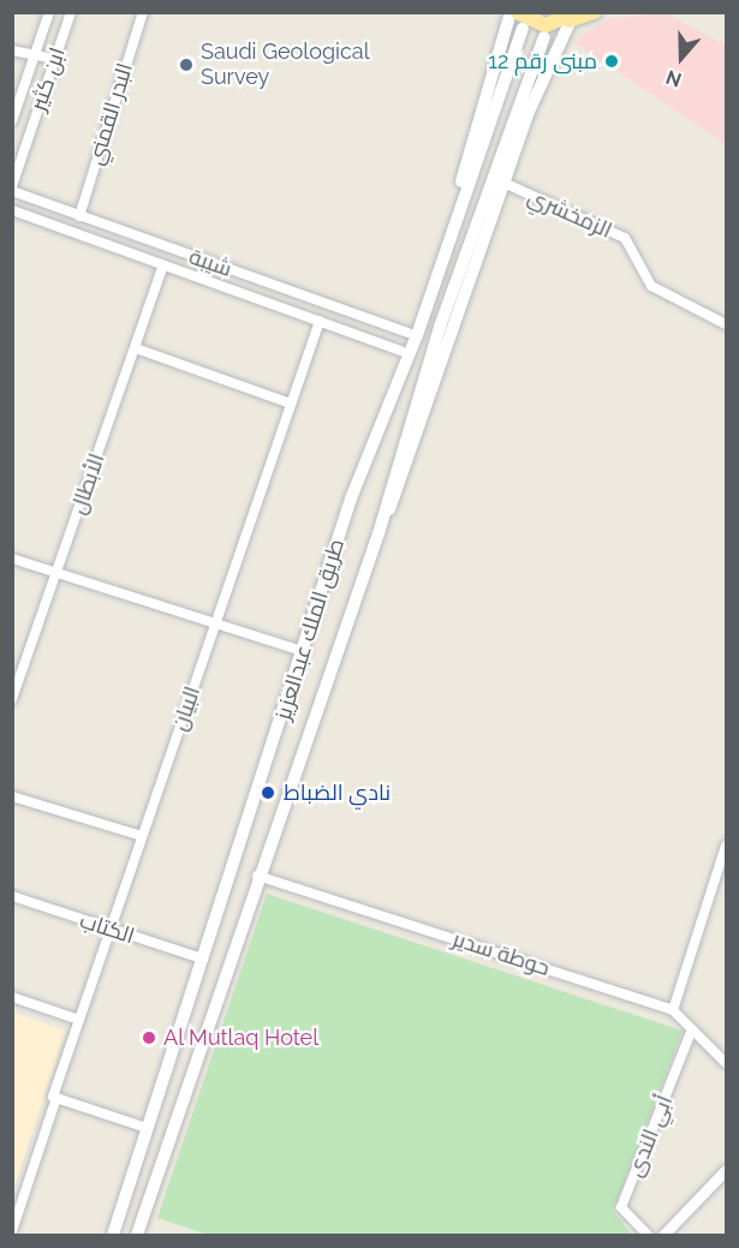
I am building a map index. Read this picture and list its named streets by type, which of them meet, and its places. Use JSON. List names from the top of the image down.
{
  "streets": {
    "main road": ["طريق الملك عبدالعزيز"],
    "street": [
      "ابن كثير",
      "البدر القمني",
      "الزمخشري",
      "شيبة",
      "الأبطال",
      "البيان",
      "الكتاب",
      "حوطة سدير",
      "أبي الندى"
    ]
  },
  "crossings": [
    ["ابن كثير", "شيبة"],
    ["البدر القمني", "شيبة"],
    ["شيبة", "الأبطال"],
    ["شيبة", "البيان"],
    ["طريق الملك عبدالعزيز", "الكتاب"],
    ["طريق الملك عبدالعزيز", "حوطة سدير"],
    ["البيان", "الكتاب"],
    ["حوطة سدير", "أبي الندى"]
  ],
  "places": [
    "مبنى رقم 12",
    "Saudi Geological Survey",
    "نادي الضباط",
    "Al Mutlaq Hotel"
  ],
  "north": "bottom"
}
